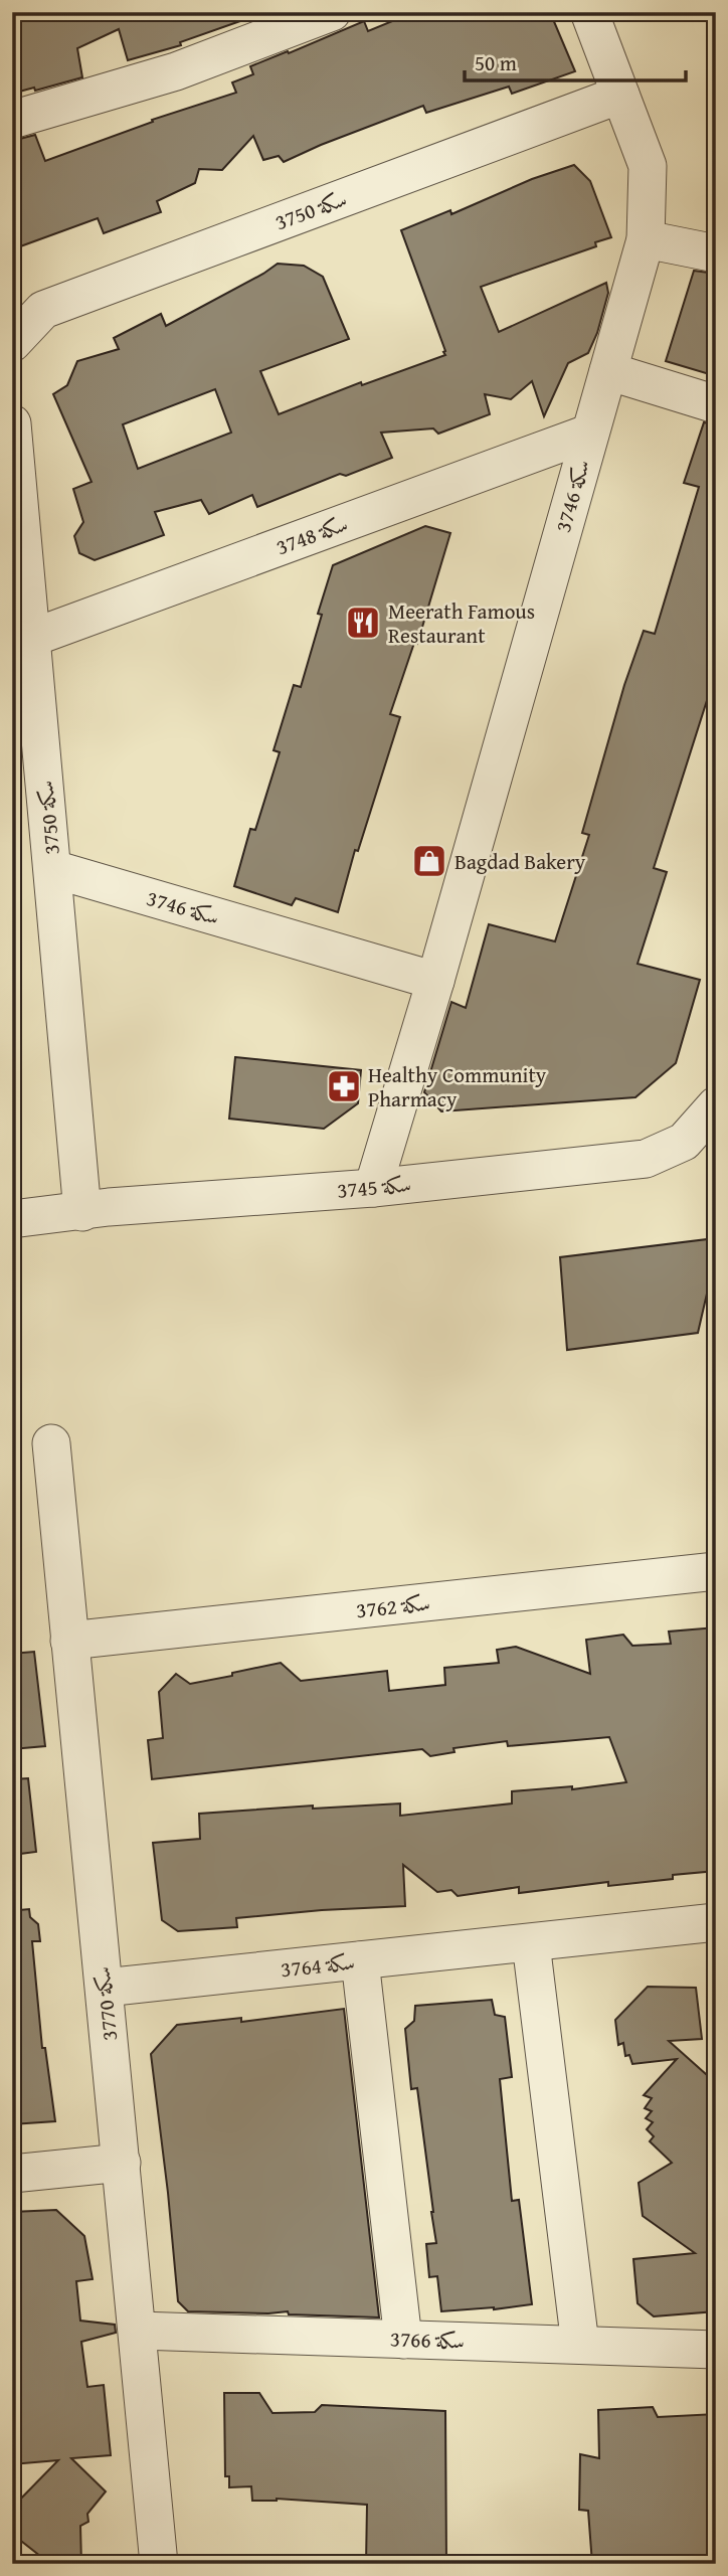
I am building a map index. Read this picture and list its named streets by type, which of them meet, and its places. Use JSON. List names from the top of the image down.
{
  "streets": {
    "street": [
      "سكة 3750",
      "سكة 3746",
      "سكة 3748",
      "سكة 3745",
      "سكة 3762",
      "سكة 3764",
      "سكة 3770",
      "سكة 3766"
    ]
  },
  "crossings": [
    ["سكة 3750", "سكة 3746"],
    ["سكة 3750", "سكة 3748"],
    ["سكة 3750", "سكة 3745"],
    ["سكة 3746", "سكة 3748"],
    ["سكة 3746", "سكة 3745"],
    ["سكة 3762", "سكة 3770"],
    ["سكة 3764", "سكة 3770"],
    ["سكة 3770", "سكة 3766"]
  ],
  "places": {
    "restaurant": ["Meerath Famous Restaurant"],
    "shop": ["Bagdad Bakery"],
    "pharmacy": ["Healthy Community Pharmacy"]
  },
  "scale_bar": "50 m"
}
